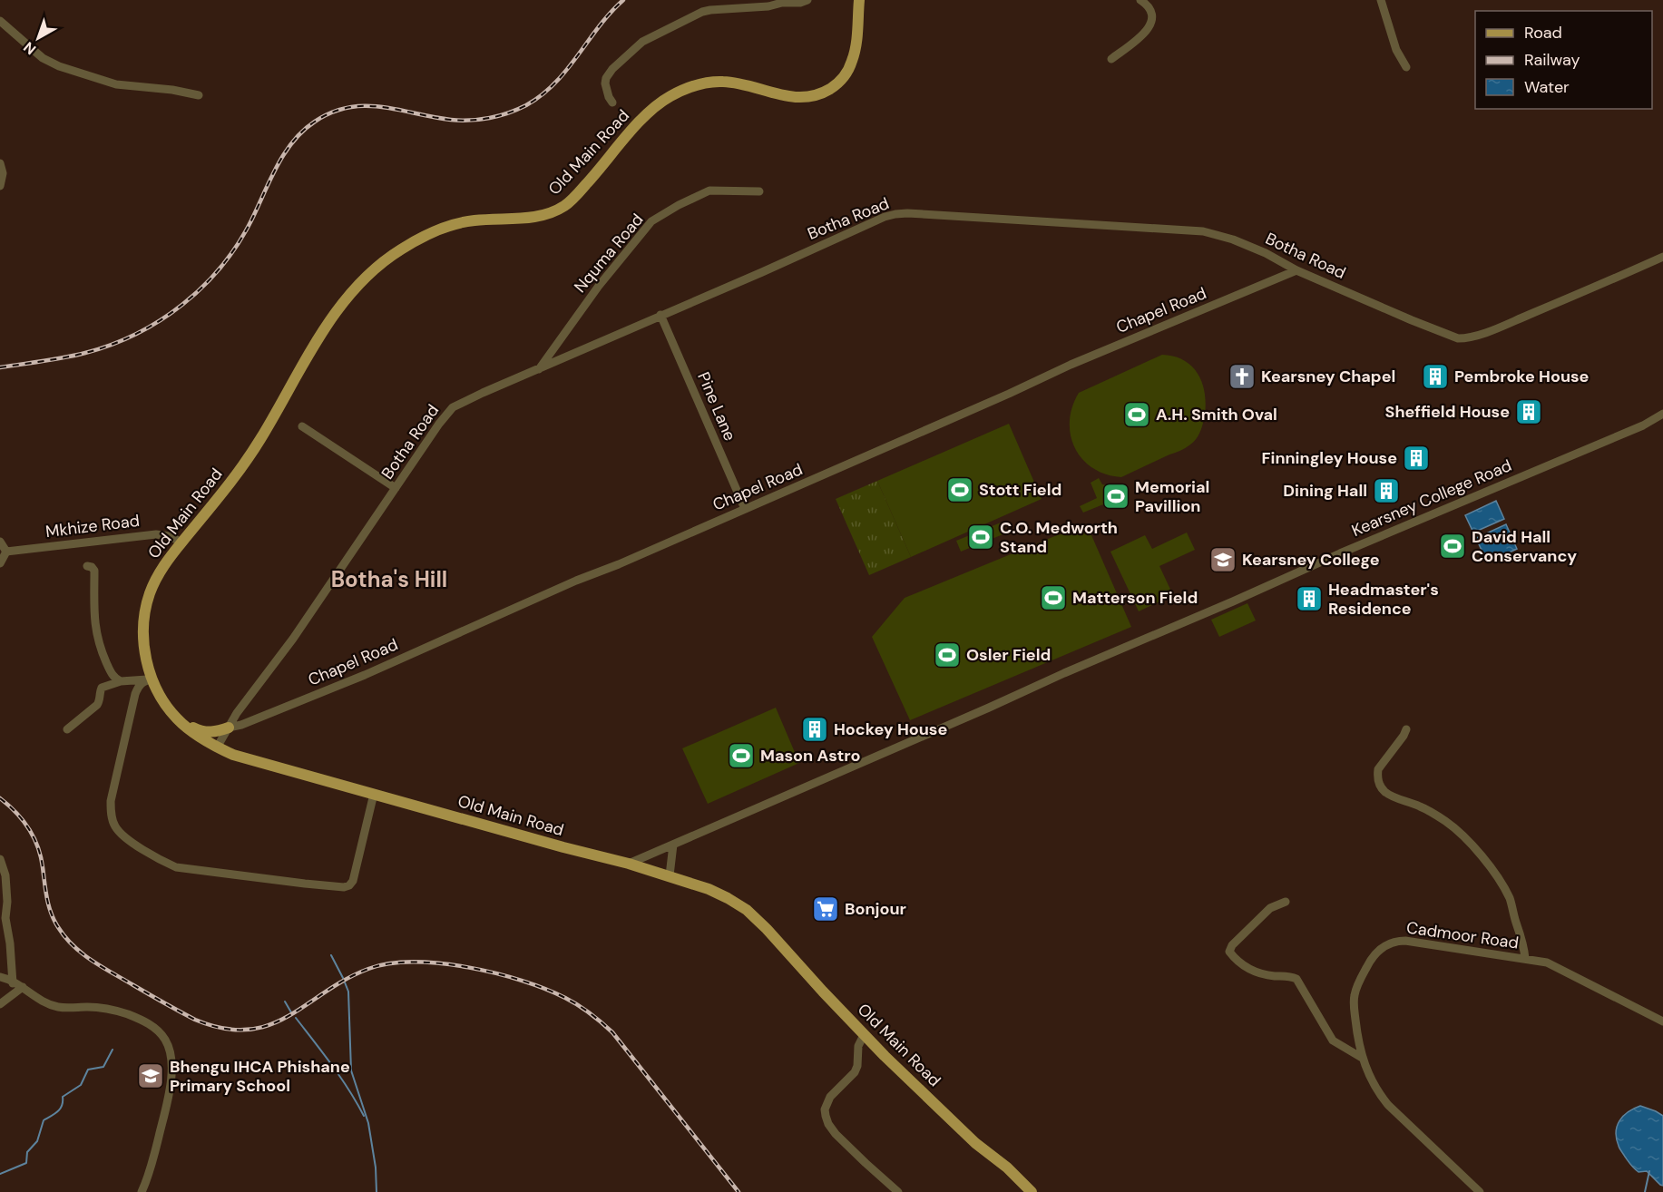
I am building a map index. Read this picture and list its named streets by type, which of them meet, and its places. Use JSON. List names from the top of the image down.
{
  "streets": {
    "main road": ["Old Main Road"],
    "street": [
      "Botha Road",
      "Nquma Road",
      "Chapel Road",
      "Pine Lane",
      "Kearsney College Road",
      "Mkhize Road",
      "Cadmoor Road"
    ]
  },
  "crossings": [
    ["Old Main Road", "Botha Road"],
    ["Old Main Road", "Kearsney College Road"],
    ["Old Main Road", "Mkhize Road"],
    ["Botha Road", "Nquma Road"],
    ["Botha Road", "Chapel Road"],
    ["Botha Road", "Pine Lane"],
    ["Chapel Road", "Pine Lane"]
  ],
  "districts": ["Botha's Hill"],
  "places": {
    "church": ["Kearsney Chapel"],
    "building": [
      "Pembroke House",
      "Sheffield House",
      "Finningley House",
      "Dining Hall",
      "Headmaster's Residence",
      "Hockey House"
    ],
    "sports": [
      "A.H. Smith Oval",
      "Stott Field",
      "Memorial Pavillion",
      "C.O. Medworth Stand",
      "David Hall Conservancy",
      "Matterson Field",
      "Osler Field",
      "Mason Astro"
    ],
    "school or university": ["Kearsney College", "Bhengu IHCA Phishane Primary School"],
    "supermarket": ["Bonjour"]
  },
  "legend": ["Road", "Railway", "Water"],
  "north": "bottom left"
}
